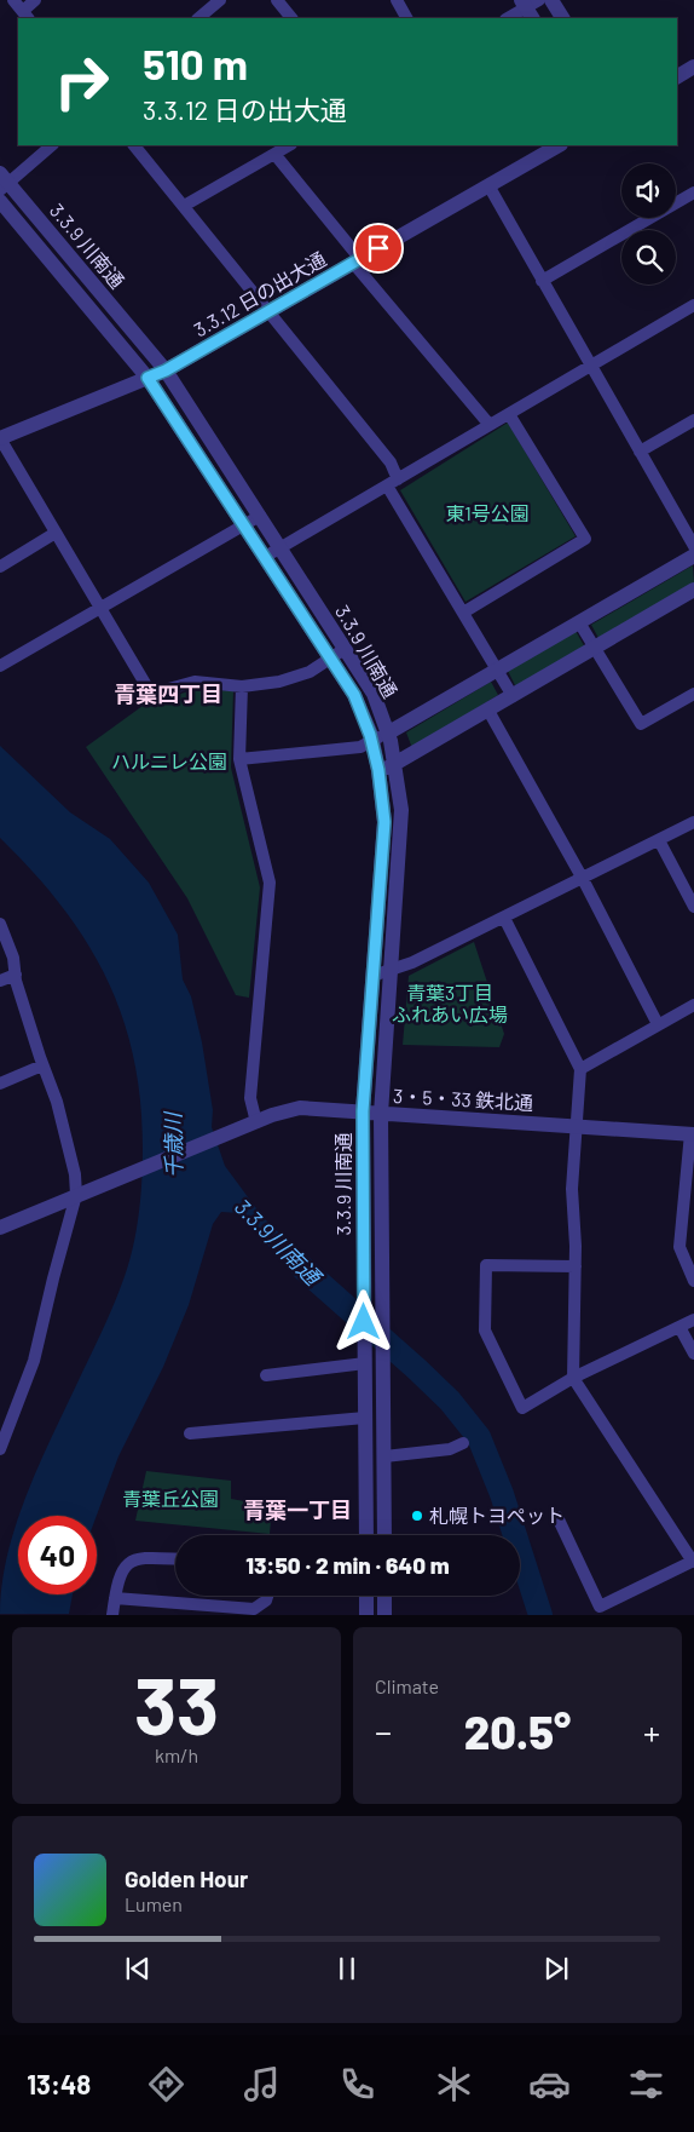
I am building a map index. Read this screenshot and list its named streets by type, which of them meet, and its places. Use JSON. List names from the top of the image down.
{
  "streets": {
    "street": ["3.3.9 川南通", "3.3.12 日の出大通", "3・5・33 鉄北通"]
  },
  "crossings": [
    ["3.3.9 川南通", "3.3.12 日の出大通"],
    ["3.3.9 川南通", "3・5・33 鉄北通"]
  ],
  "districts": ["青葉四丁目", "青葉一丁目"],
  "water": ["千歳川", "3.3.9川南通"],
  "parks": [
    "東1号公園",
    "ハルニレ公園",
    "青葉3丁目 ふれあい広場",
    "青葉丘公園"
  ],
  "places": ["札幌トヨペット"],
  "page": {
    "turn": ["510 m", "3.3.12 日の出大通"],
    "limit": "40",
    "trip": "13:50 · 2 min · 640 m",
    "tile": [
      ["33", "km/h"],
      "Climate"
    ],
    "heat": ["−", "20.5°", "+"],
    "song": ["Golden Hour", "Lumen"],
    "tabs": "13:48"
  }
}
